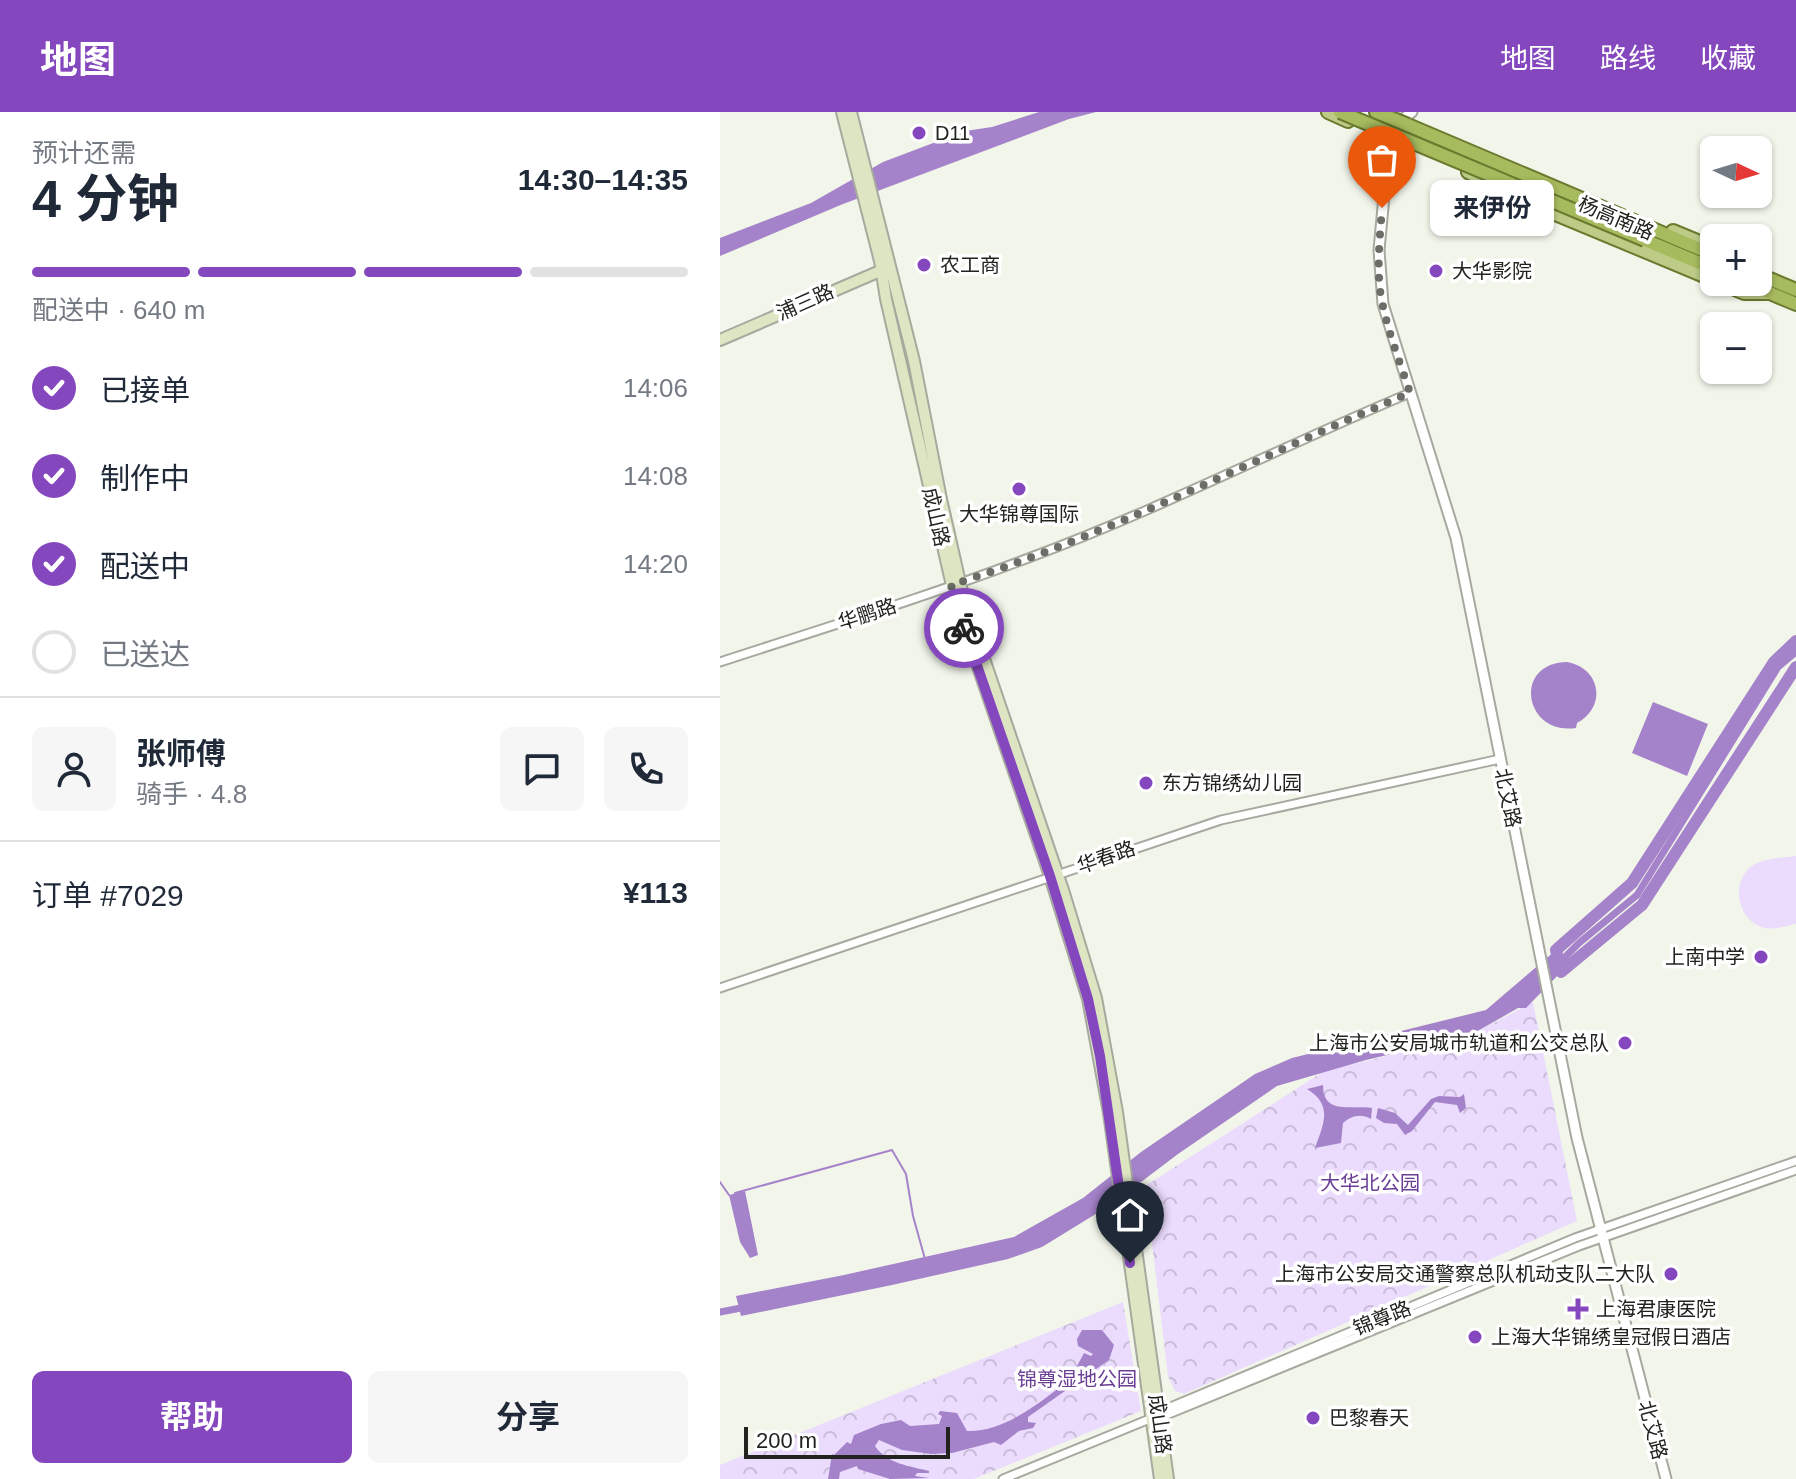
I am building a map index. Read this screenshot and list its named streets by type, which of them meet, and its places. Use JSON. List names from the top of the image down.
{
  "streets": {
    "highway": ["杨高南路"],
    "main road": ["浦三路", "成山路"],
    "street": [
      "华鹏路",
      "北艾路",
      "华春路",
      "锦尊路"
    ]
  },
  "crossings": [
    ["杨高南路", "北艾路"],
    ["浦三路", "成山路"],
    ["成山路", "华鹏路"],
    ["成山路", "华春路"],
    ["成山路", "锦尊路"],
    ["华鹏路", "北艾路"],
    ["北艾路", "华春路"],
    ["北艾路", "锦尊路"]
  ],
  "parks": ["大华北公园", "锦尊湿地公园"],
  "places": {
    "other": [
      "D11",
      "来伊份",
      "农工商",
      "大华影院",
      "大华锦尊国际",
      "东方锦绣幼儿园",
      "上南中学",
      "上海市公安局城市轨道和公交总队",
      "上海市公安局交通警察总队机动支队二大队",
      "上海大华锦绣皇冠假日酒店",
      "巴黎春天"
    ],
    "health": ["上海君康医院"]
  },
  "scale_bar": "200 m",
  "north": "right",
  "page": {
    "header": "地图",
    "nav": ["地图", "路线", "收藏"],
    "heading": ["4 分钟", "预计还需", "14:30–14:35"],
    "panel": [
      "张师傅",
      "骑手 · 4.8",
      "订单 #7029",
      "¥113"
    ],
    "map_buttons": ["+", "−"],
    "bubble": "来伊份",
    "bar": "配送中 · 640 m",
    "list": [
      ["已接单", "14:06"],
      ["制作中", "14:08"],
      ["配送中", "14:20"],
      "已送达"
    ],
    "buttons": ["帮助", "分享"],
    "scale": "200 m"
  }
}
